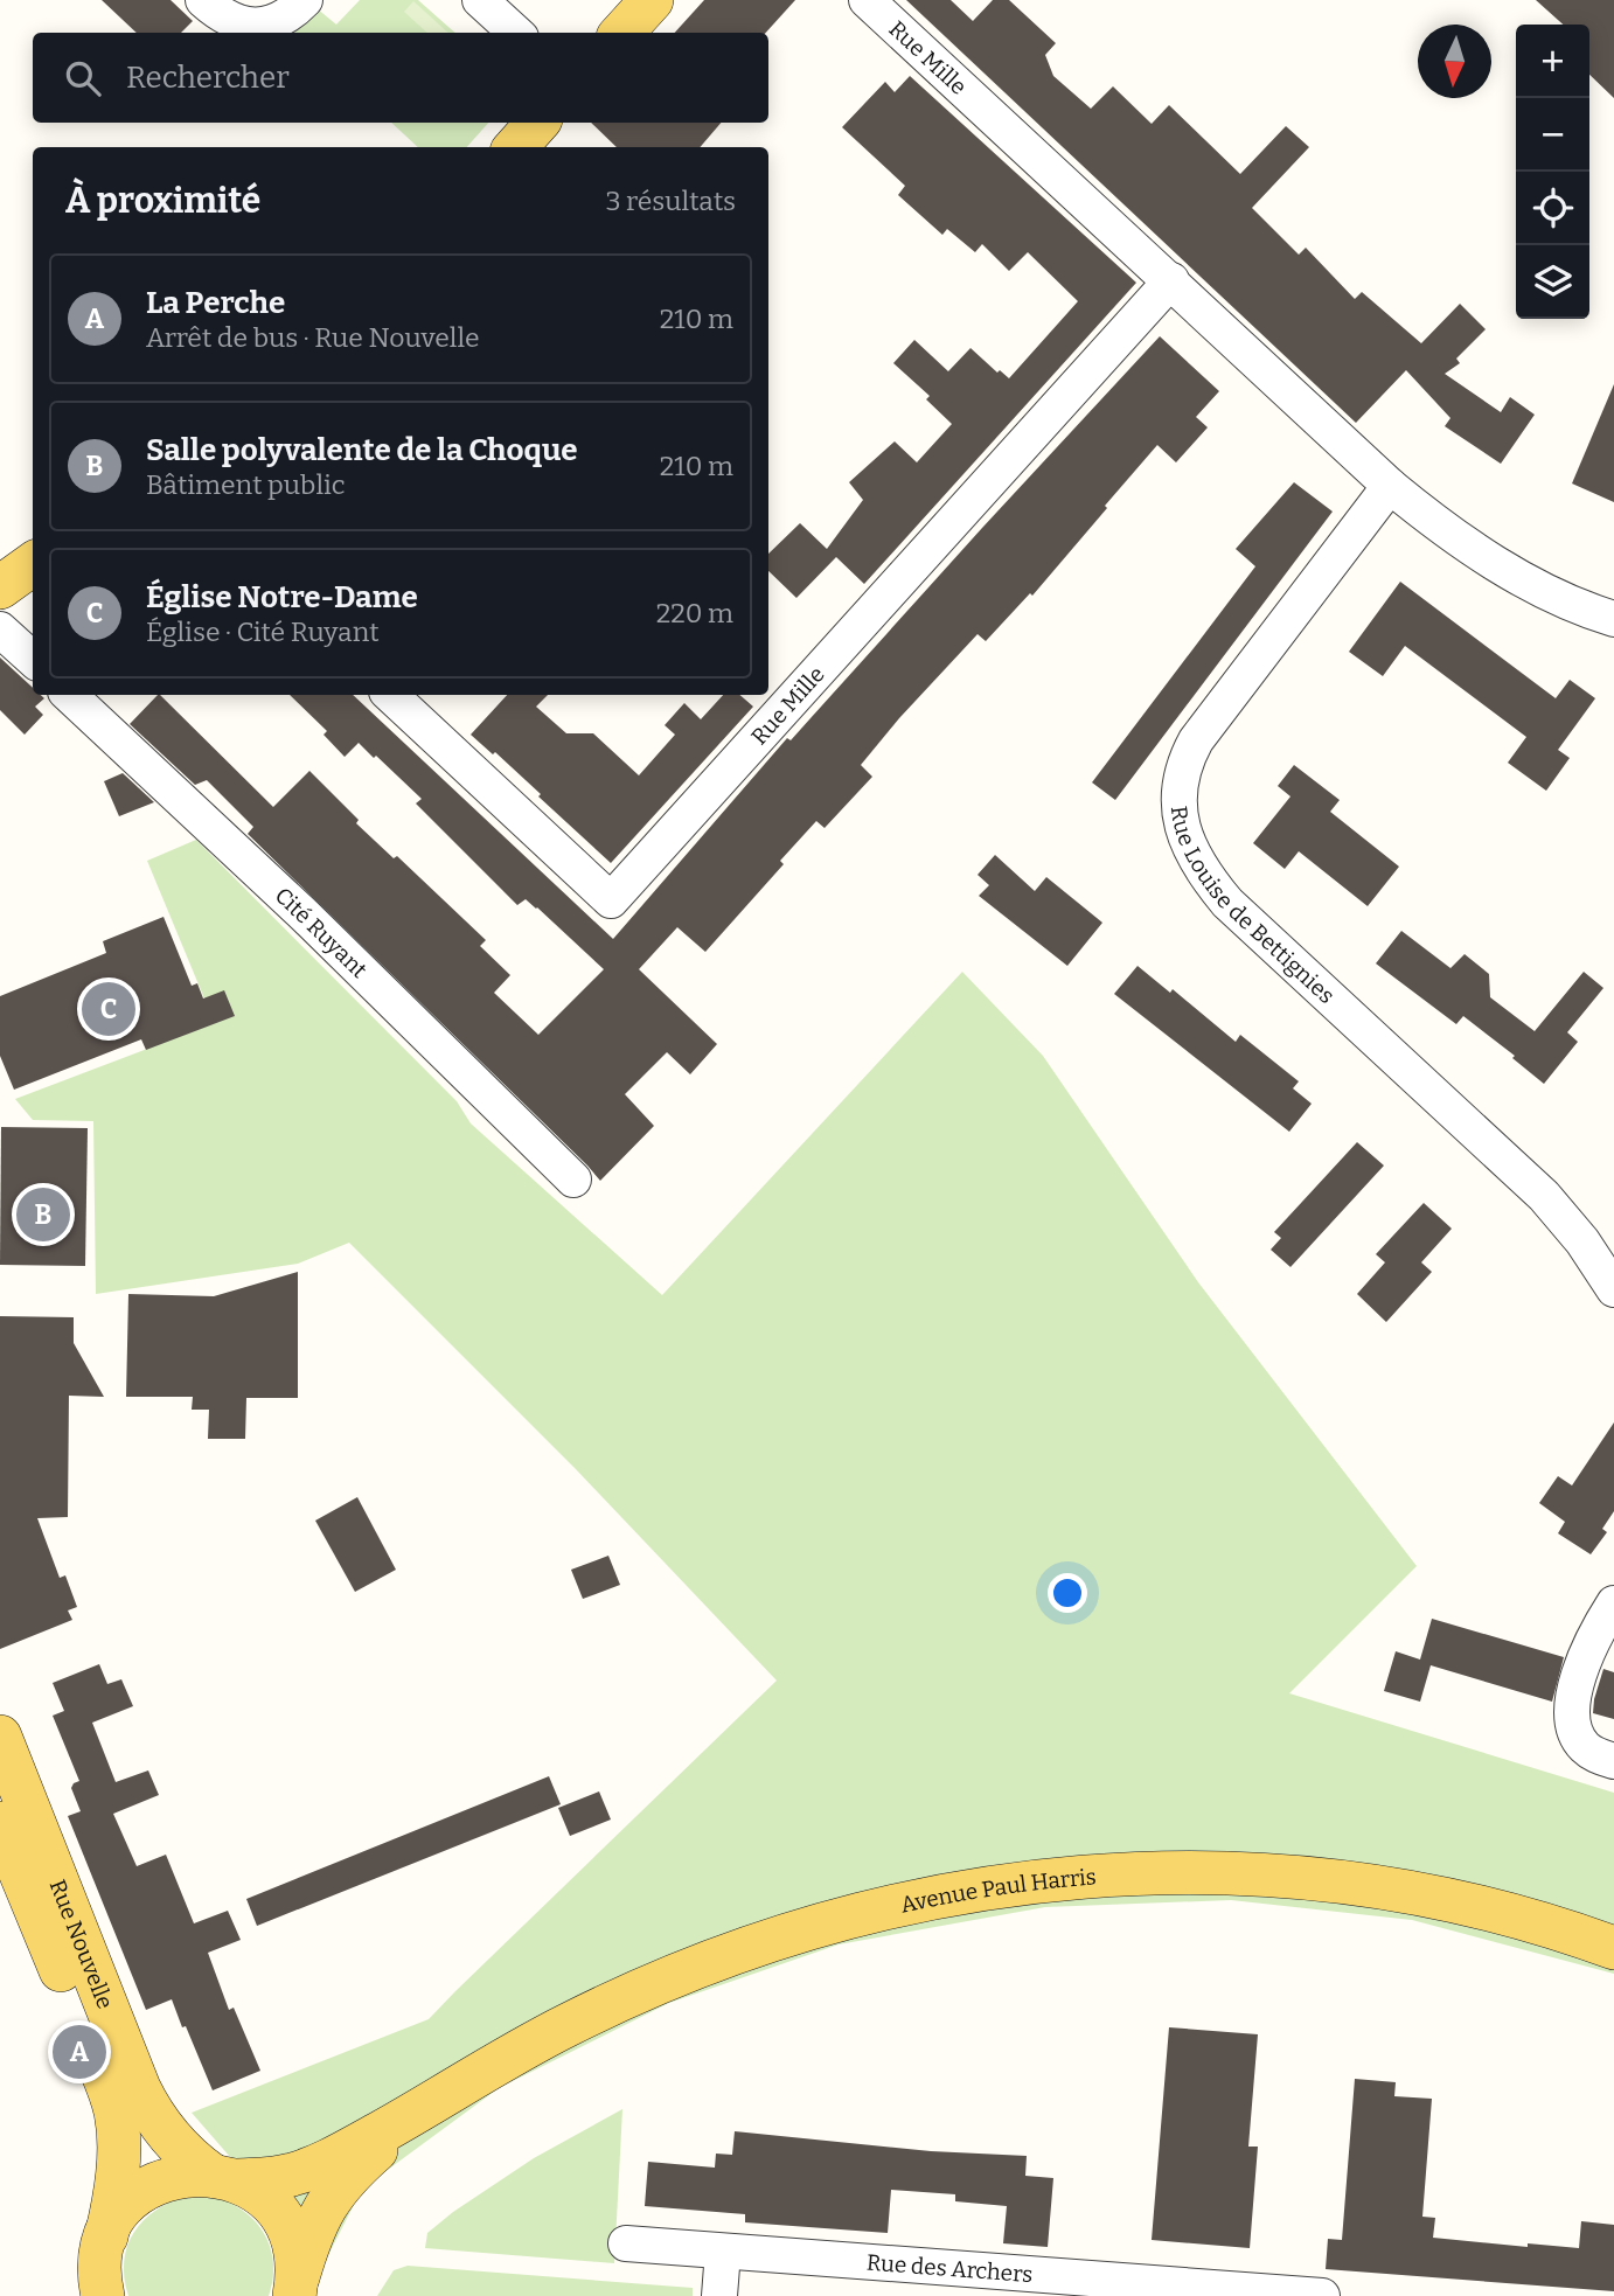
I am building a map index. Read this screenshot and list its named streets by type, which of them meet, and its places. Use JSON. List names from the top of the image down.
{
  "streets": {
    "main road": ["Avenue Paul Harris", "Rue Nouvelle"],
    "street": [
      "Rue Mille",
      "Rue Louise de Bettignies",
      "Cité Ruyant",
      "Rue des Archers"
    ]
  },
  "crossings": [
    ["Rue Mille", "Rue Louise de Bettignies"],
    ["Avenue Paul Harris", "Rue Nouvelle"]
  ],
  "north": "bottom",
  "page": {
    "map_buttons": ["+", "−"],
    "search": "Rechercher",
    "heading": ["À proximité", "3 résultats"],
    "list": [
      {
        "mark": "A",
        "name": "La Perche",
        "note": "Arrêt de bus · Rue Nouvelle",
        "value": "210 m"
      },
      {
        "mark": "B",
        "name": "Salle polyvalente de la Choque",
        "note": "Bâtiment public",
        "value": "210 m"
      },
      {
        "mark": "C",
        "name": "Église Notre-Dame",
        "note": "Église · Cité Ruyant",
        "value": "220 m"
      }
    ],
    "pins": ["C", "B", "A"]
  }
}
